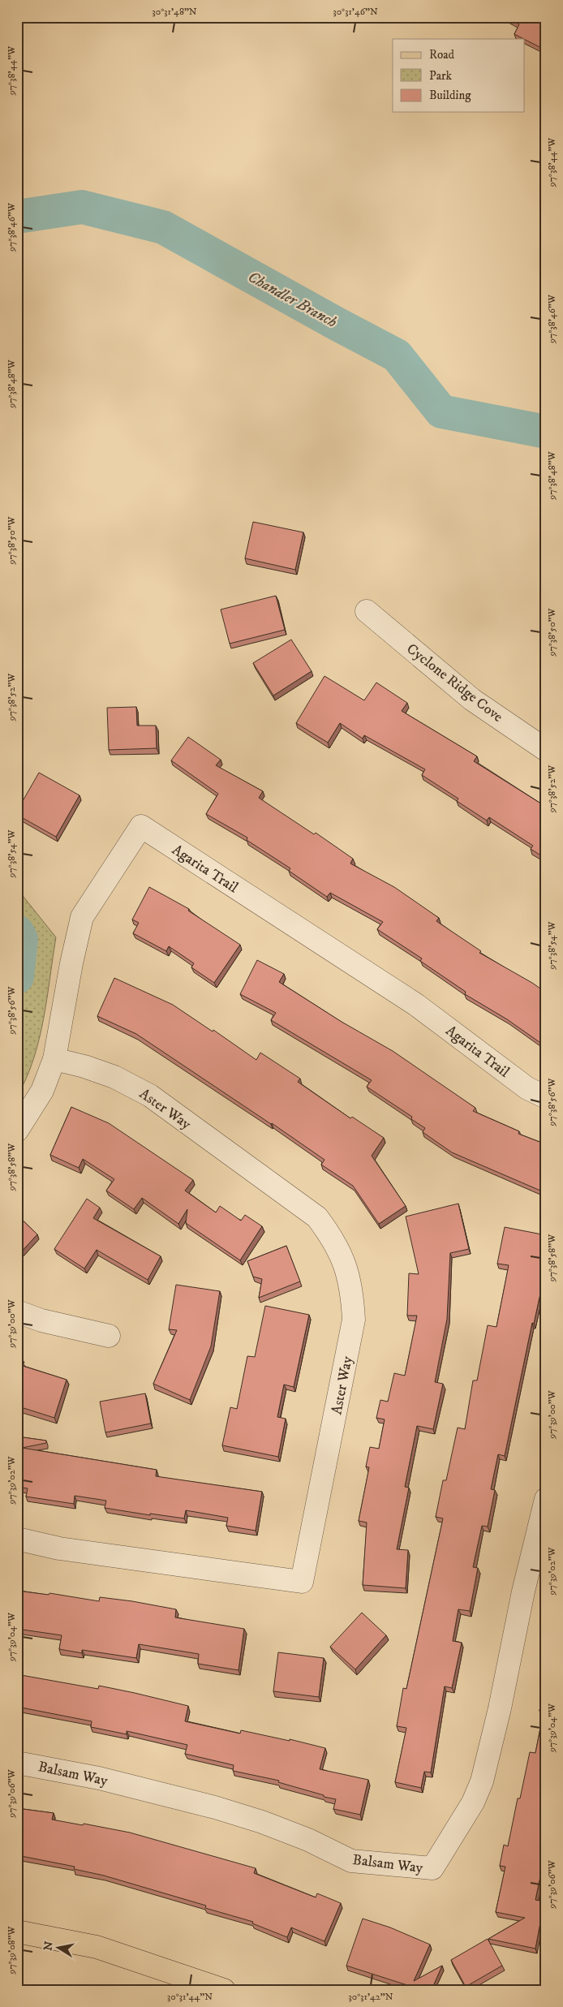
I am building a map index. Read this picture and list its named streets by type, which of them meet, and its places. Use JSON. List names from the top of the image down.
{
  "streets": {
    "street": [
      "Cyclone Ridge Cove",
      "Agarita Trail",
      "Aster Way",
      "Balsam Way"
    ]
  },
  "crossings": [
    ["Agarita Trail", "Aster Way"]
  ],
  "water": ["Chandler Branch"],
  "legend": ["Road", "Park", "Building"],
  "north": "left",
  "coordinates": [
    "30°31'48\"N",
    "30°31'46\"N",
    "97°38'44\"W",
    "97°38'46\"W",
    "97°38'48\"W",
    "97°38'50\"W",
    "97°38'52\"W",
    "97°38'54\"W",
    "97°38'56\"W",
    "97°38'58\"W",
    "97°39'00\"W",
    "97°39'02\"W",
    "97°39'04\"W",
    "97°39'06\"W",
    "97°39'08\"W",
    "30°31'44\"N",
    "30°31'42\"N"
  ]
}
